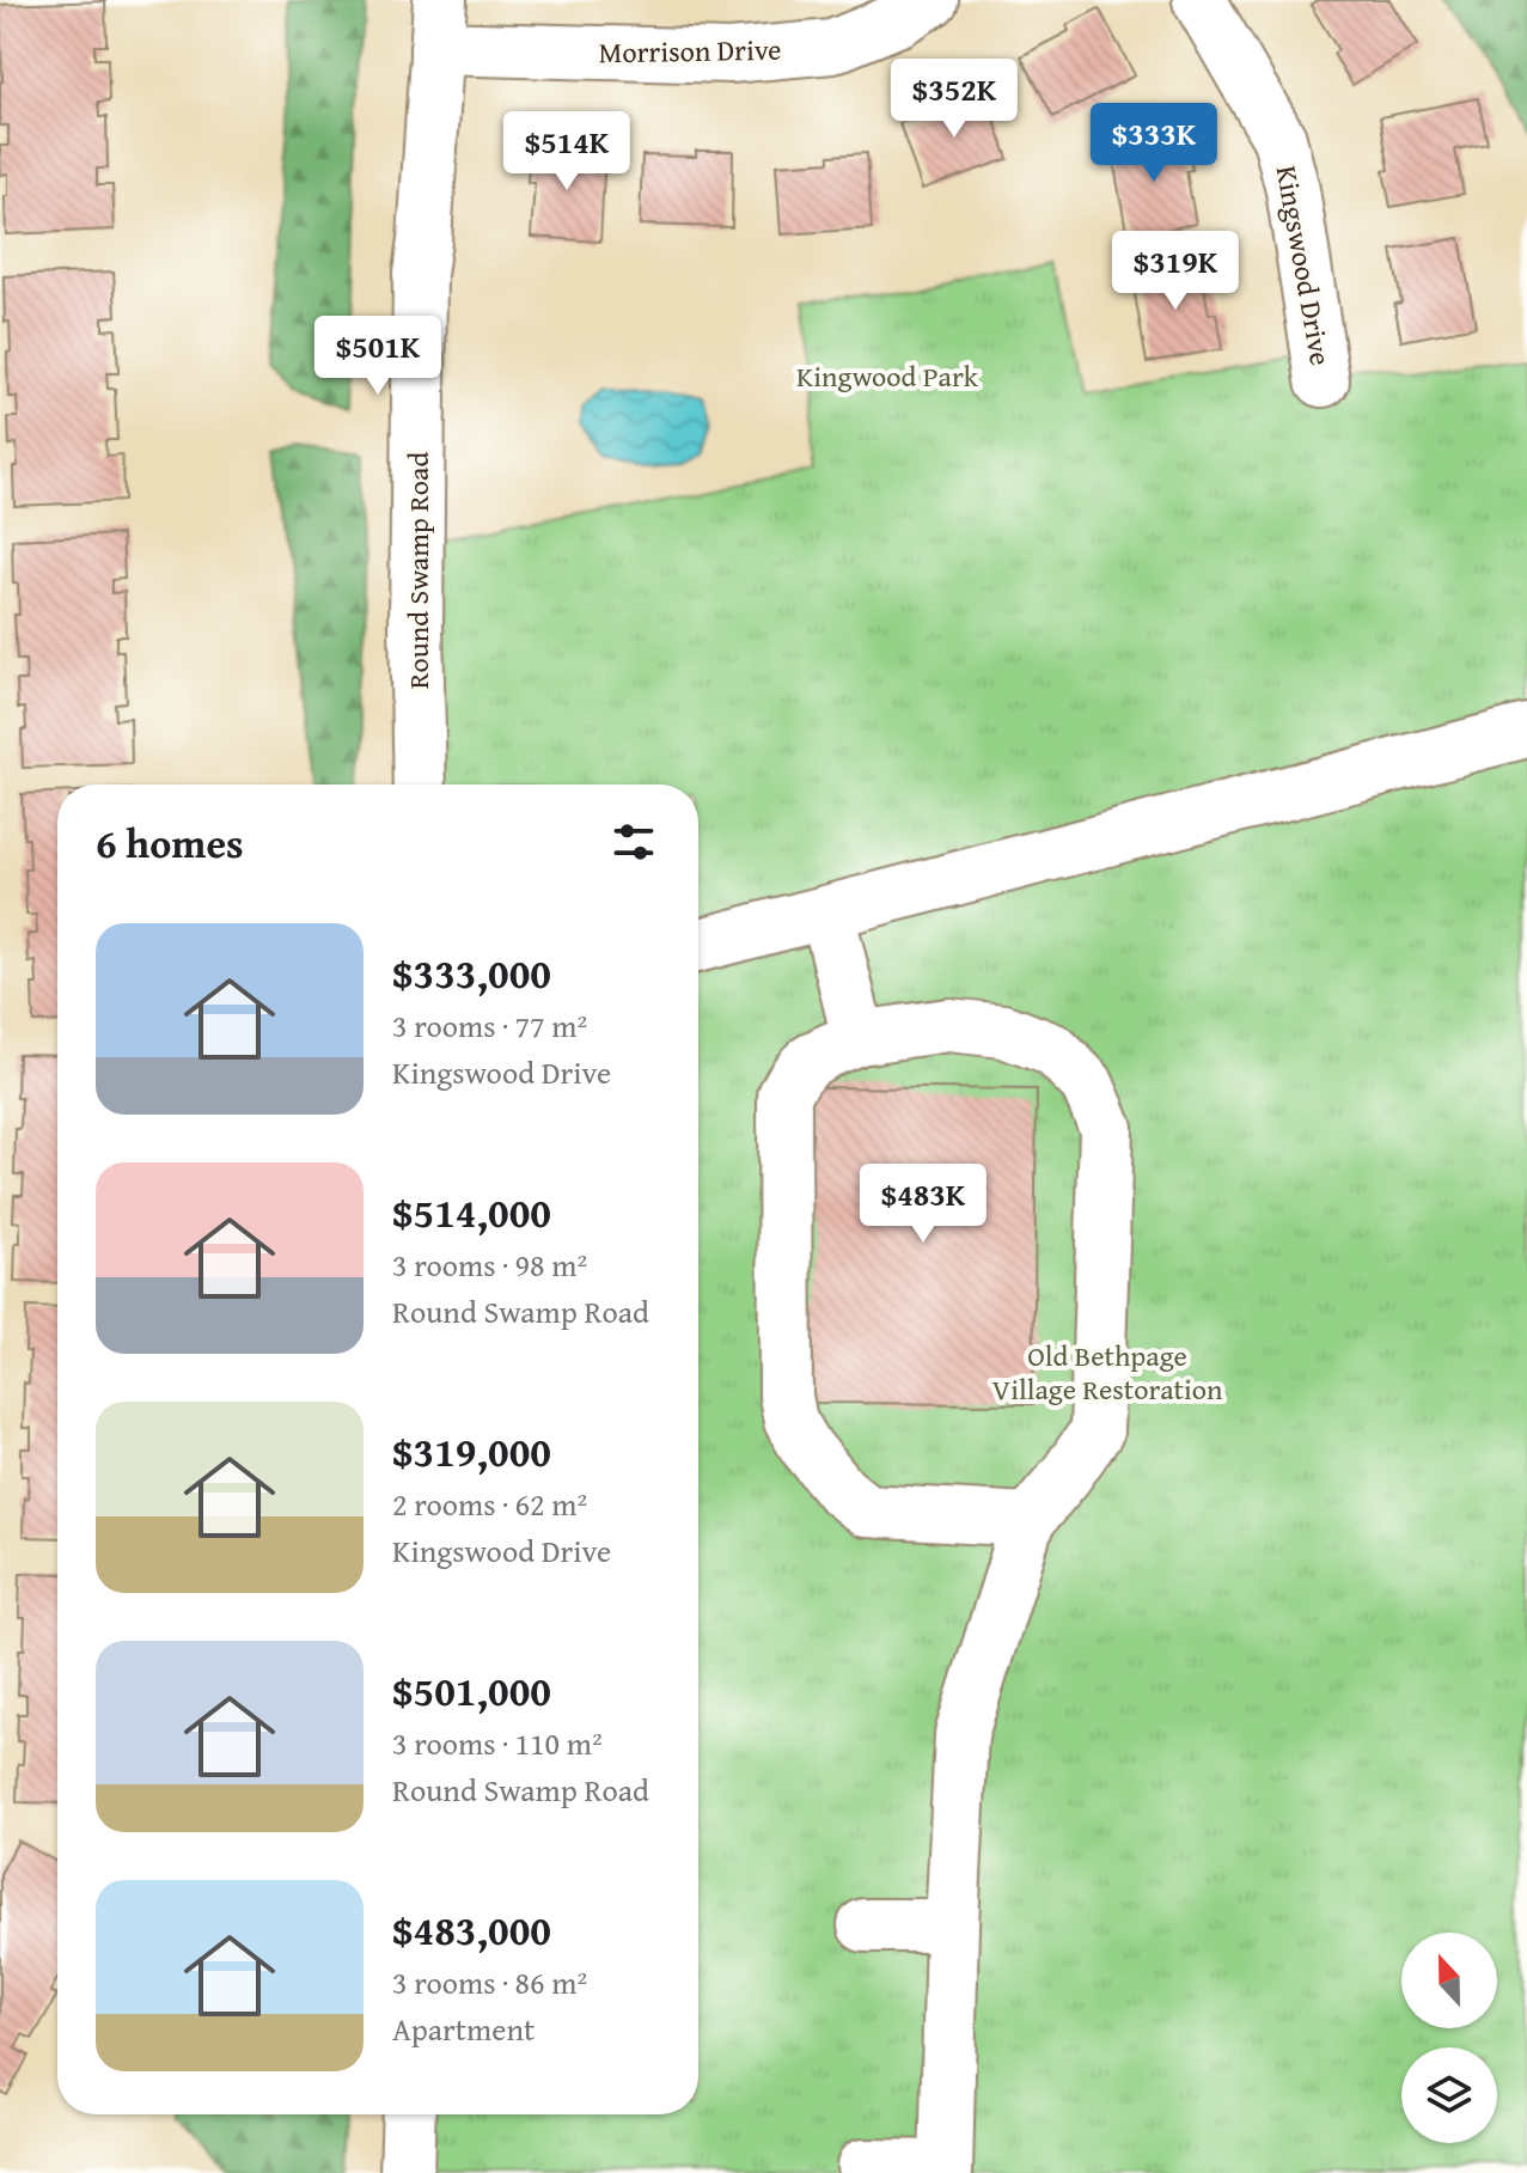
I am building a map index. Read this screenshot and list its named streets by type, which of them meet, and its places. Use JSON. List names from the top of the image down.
{
  "streets": {
    "street": ["Morrison Drive", "Kingswood Drive", "Round Swamp Road"]
  },
  "crossings": [
    ["Morrison Drive", "Round Swamp Road"]
  ],
  "parks": ["Kingwood Park", "Old Bethpage Village Restoration"],
  "north": "top",
  "page": {
    "price": [
      "$352K",
      "$333K",
      "$514K",
      "$319K",
      "$501K",
      "$483K"
    ],
    "heading": "6 homes",
    "list": [
      {
        "name": "$333,000",
        "note": "3 rooms · 77 m² · Kingswood Drive"
      },
      {
        "name": "$514,000",
        "note": "3 rooms · 98 m² · Round Swamp Road"
      },
      {
        "name": "$319,000",
        "note": "2 rooms · 62 m² · Kingswood Drive"
      },
      {
        "name": "$501,000",
        "note": "3 rooms · 110 m² · Round Swamp Road"
      },
      {
        "name": "$483,000",
        "note": "3 rooms · 86 m² · Apartment"
      }
    ]
  }
}
